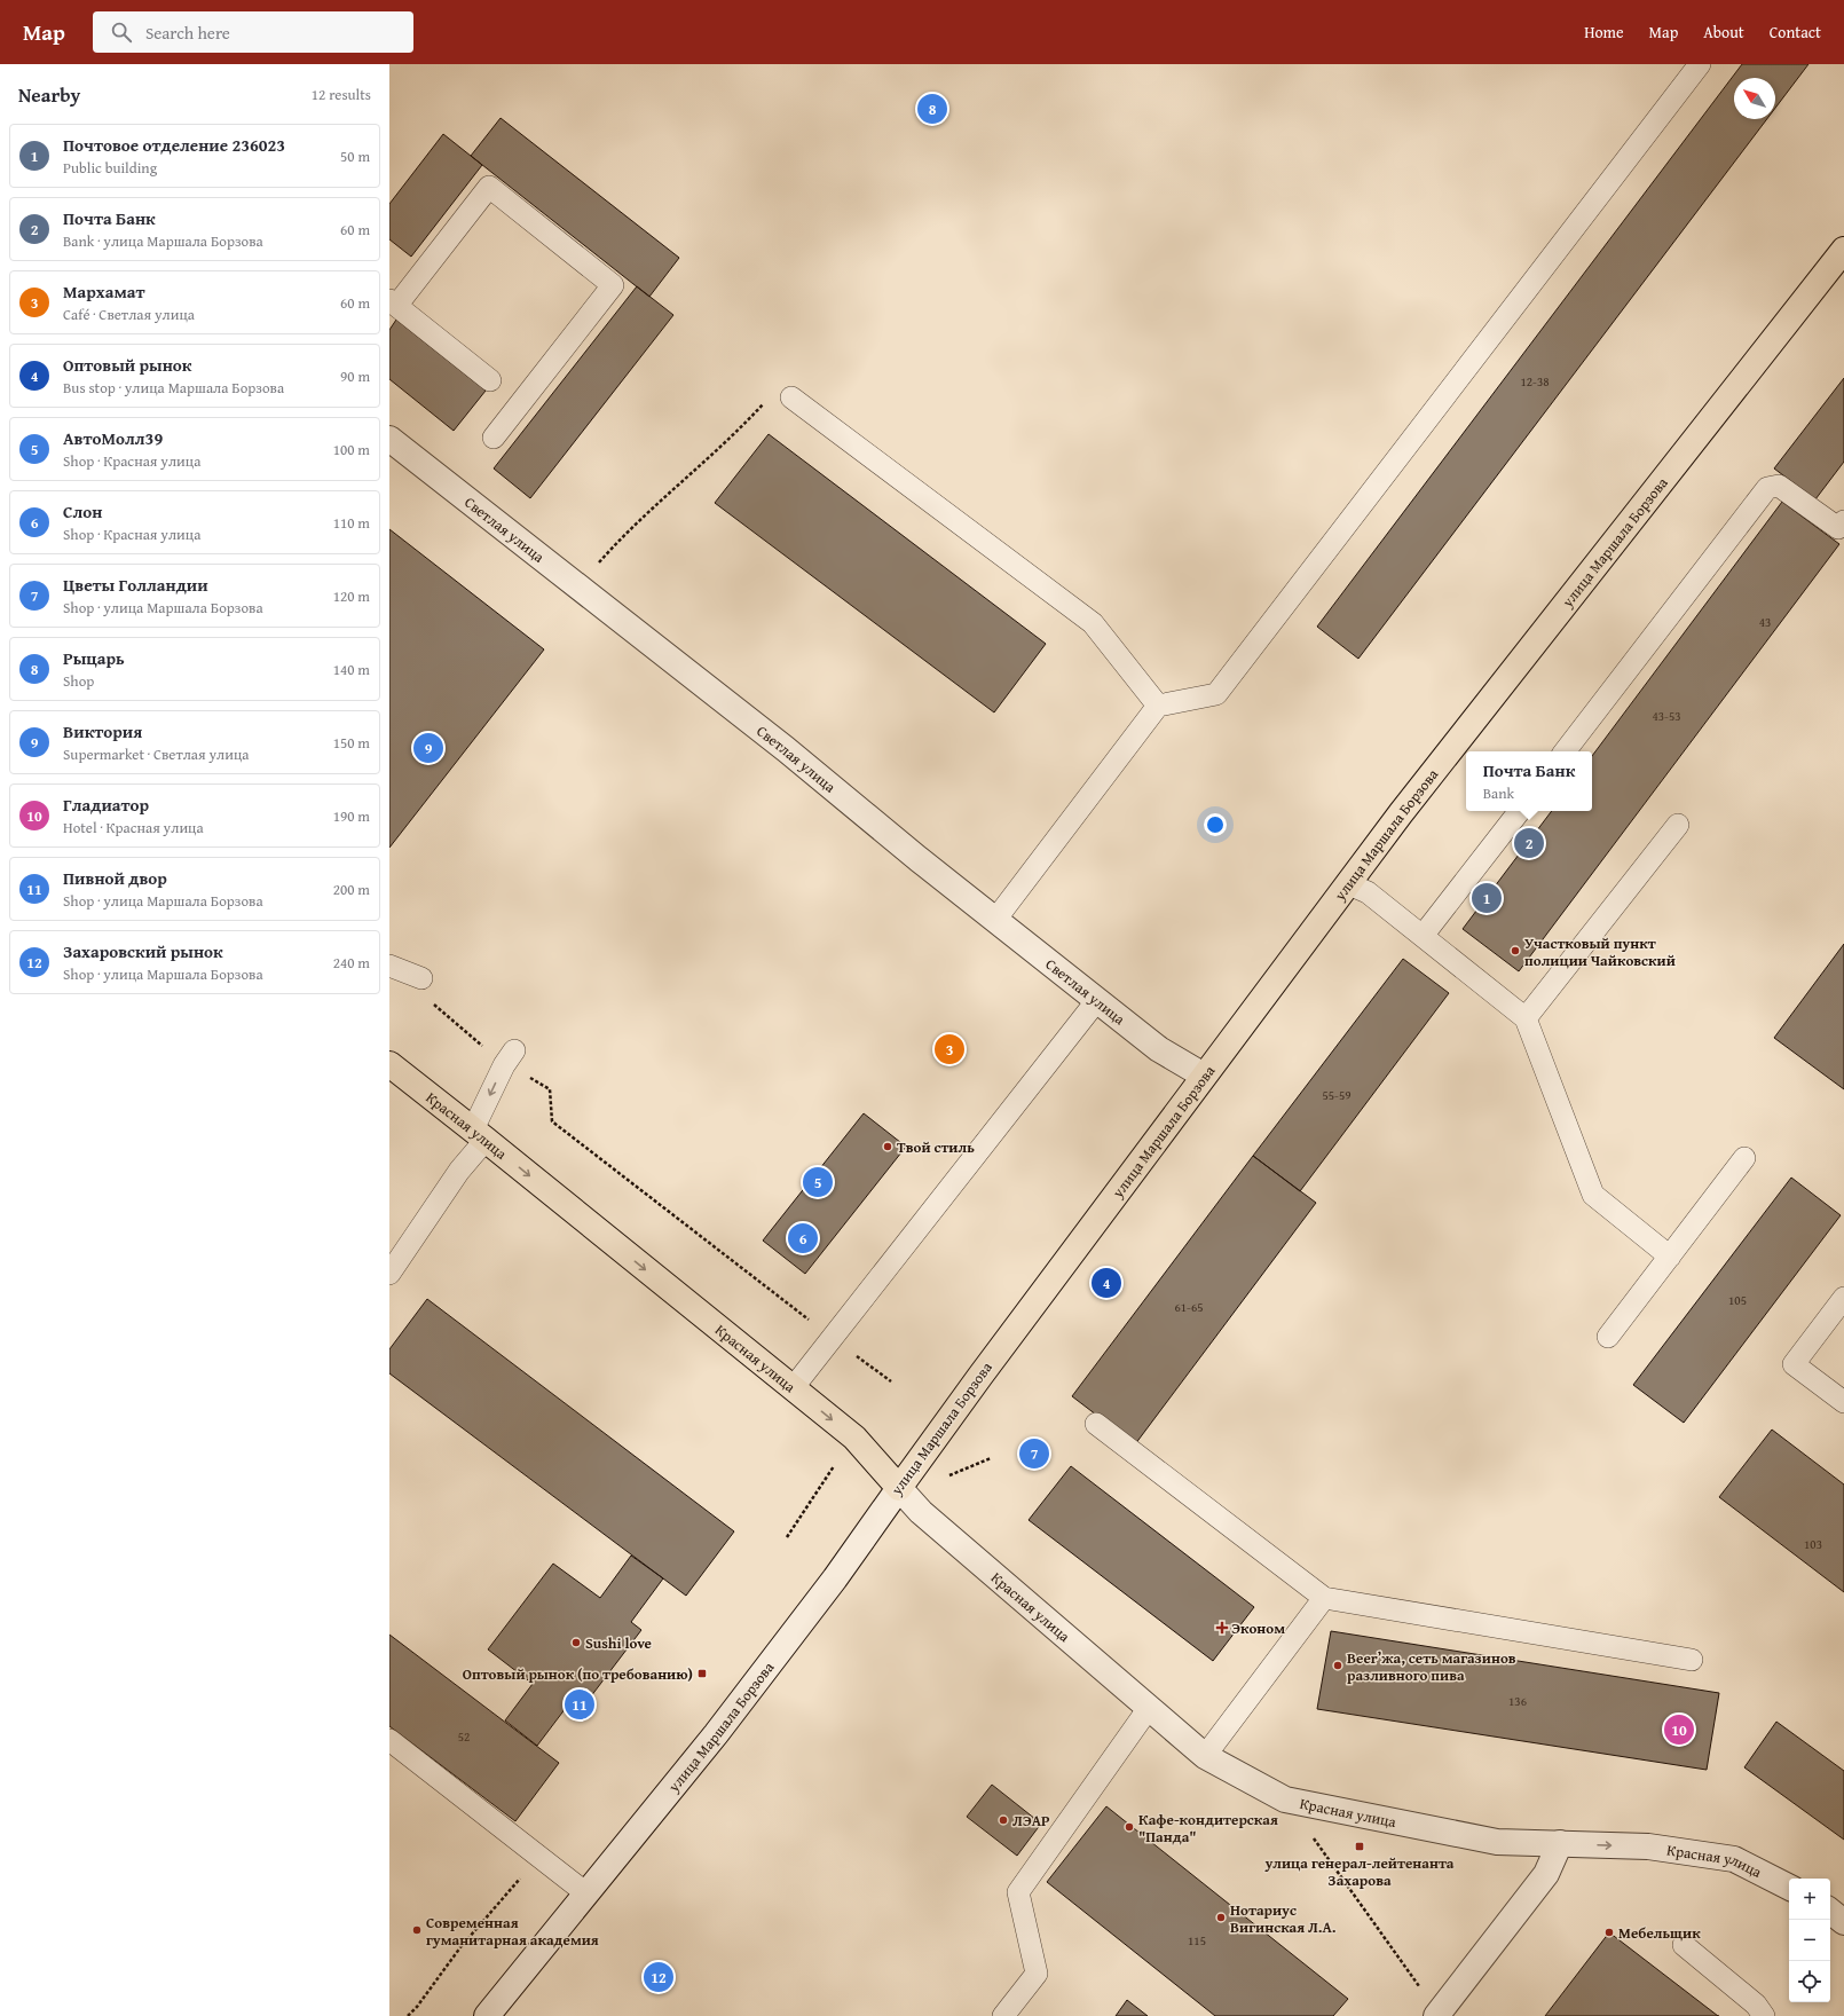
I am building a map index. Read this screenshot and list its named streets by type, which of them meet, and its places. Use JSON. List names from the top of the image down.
{
  "streets": {
    "main road": ["улица Маршала Борзова", "Красная улица"],
    "street": ["Светлая улица"]
  },
  "crossings": [
    ["Светлая улица", "улица Маршала Борзова"],
    ["улица Маршала Борзова", "Красная улица"]
  ],
  "one_way": ["Красная улица"],
  "places": {
    "other": [
      "Участковый пункт полиции Чайковский",
      "Твой стиль",
      "Sushi love",
      "Beer’жа, сеть магазинов разливного пива",
      "ЛЭАР",
      "Кафе-кондитерская \"Панда\"",
      "Нотариус Вигинская Л.А.",
      "Современная гуманитарная академия",
      "Мебельщик"
    ],
    "health": ["Эконом"],
    "transit": ["Оптовый рынок (по требованию)", "улица генерал-лейтенанта Захарова"]
  },
  "house_numbers": [
    "12-38",
    "43",
    "43-53",
    "55-59",
    "105",
    "61-65",
    "103",
    "136",
    "52",
    "115"
  ],
  "north": "top left",
  "page": {
    "header": "Map",
    "search": "Search here",
    "nav": [
      "Home",
      "Map",
      "About",
      "Contact"
    ],
    "heading": ["Nearby", "12 results"],
    "pins": [
      "8",
      "9",
      "2",
      "1",
      "3",
      "5",
      "6",
      "4",
      "7",
      "11",
      "10",
      "12"
    ],
    "list": [
      {
        "mark": "1",
        "name": "Почтовое отделение 236023",
        "note": "Public building",
        "value": "50 m"
      },
      {
        "mark": "2",
        "name": "Почта Банк",
        "note": "Bank · улица Маршала Борзова",
        "value": "60 m"
      },
      {
        "mark": "3",
        "name": "Мархамат",
        "note": "Café · Светлая улица",
        "value": "60 m"
      },
      {
        "mark": "4",
        "name": "Оптовый рынок",
        "note": "Bus stop · улица Маршала Борзова",
        "value": "90 m"
      },
      {
        "mark": "5",
        "name": "АвтоМолл39",
        "note": "Shop · Красная улица",
        "value": "100 m"
      },
      {
        "mark": "6",
        "name": "Слон",
        "note": "Shop · Красная улица",
        "value": "110 m"
      },
      {
        "mark": "7",
        "name": "Цветы Голландии",
        "note": "Shop · улица Маршала Борзова",
        "value": "120 m"
      },
      {
        "mark": "8",
        "name": "Рыцарь",
        "note": "Shop",
        "value": "140 m"
      },
      {
        "mark": "9",
        "name": "Виктория",
        "note": "Supermarket · Светлая улица",
        "value": "150 m"
      },
      {
        "mark": "10",
        "name": "Гладиатор",
        "note": "Hotel · Красная улица",
        "value": "190 m"
      },
      {
        "mark": "11",
        "name": "Пивной двор",
        "note": "Shop · улица Маршала Борзова",
        "value": "200 m"
      },
      {
        "mark": "12",
        "name": "Захаровский рынок",
        "note": "Shop · улица Маршала Борзова",
        "value": "240 m"
      }
    ],
    "popup": ["Почта Банк", "Bank"],
    "map_buttons": ["+", "−"]
  }
}
